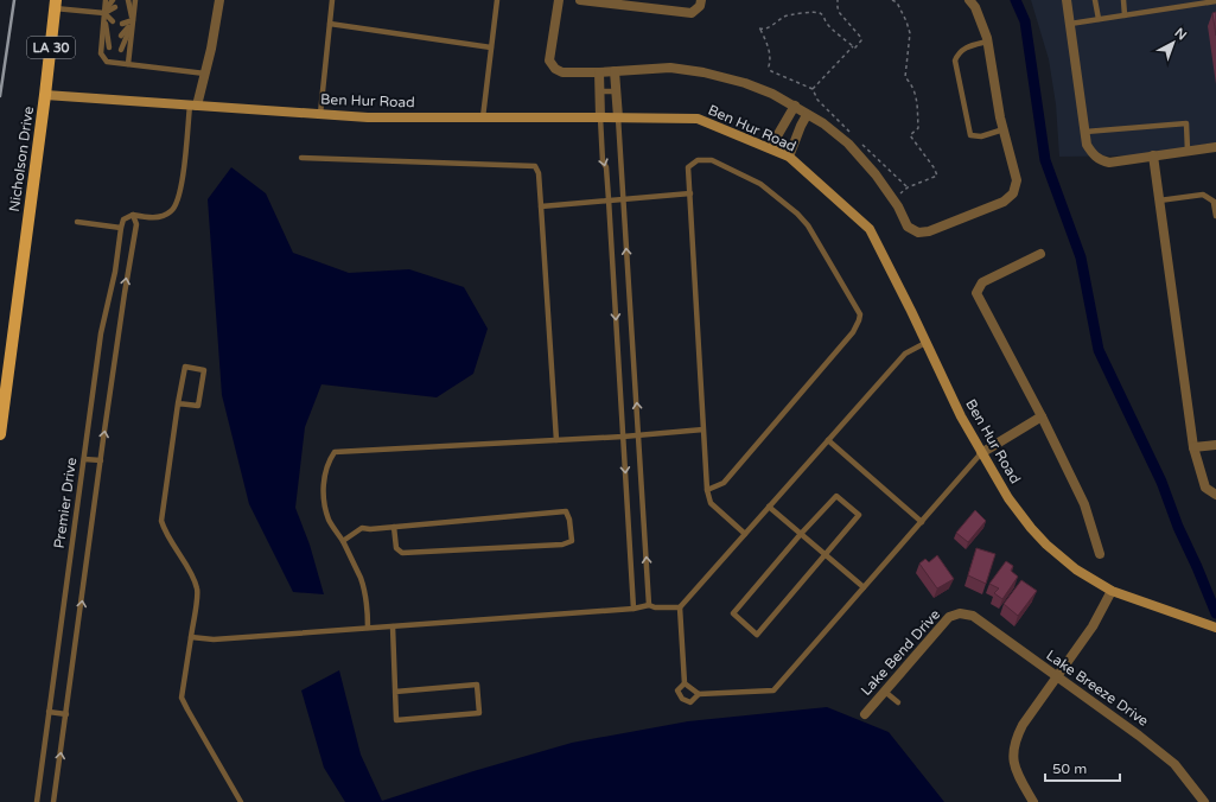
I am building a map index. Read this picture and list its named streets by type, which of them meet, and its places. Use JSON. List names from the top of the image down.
{
  "streets": {
    "main road": ["LA 30", "Nicholson Drive"],
    "street": ["Ben Hur Road", "Lake Bend Drive", "Lake Breeze Drive"],
    "lane": ["Premier Drive"]
  },
  "crossings": [
    ["Ben Hur Road", "Nicholson Drive"],
    ["Lake Bend Drive", "Lake Breeze Drive"]
  ],
  "scale_bar": "50 m",
  "north": "top right"
}
